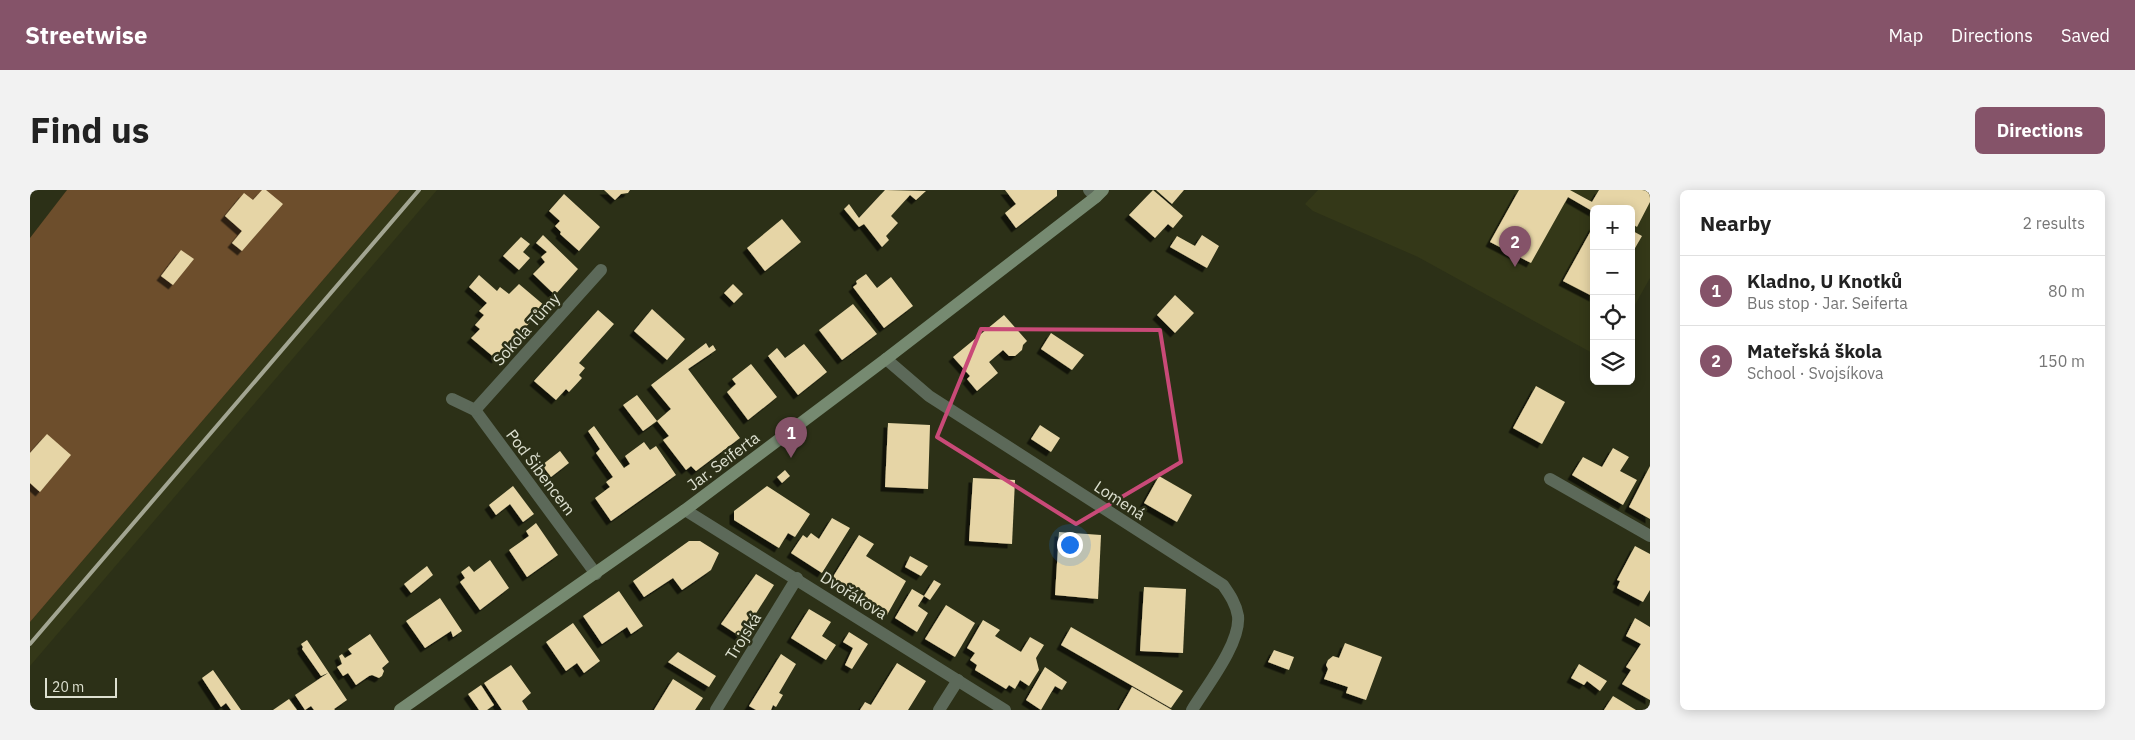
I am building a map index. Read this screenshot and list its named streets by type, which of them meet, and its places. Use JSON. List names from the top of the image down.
{
  "streets": {
    "street": [
      "Sokola Tůmy",
      "Jar. Seiferta",
      "Pod Šibencem",
      "Lomená",
      "Dvořákova",
      "Trojská"
    ]
  },
  "crossings": [
    ["Sokola Tůmy", "Pod Šibencem"],
    ["Jar. Seiferta", "Pod Šibencem"],
    ["Jar. Seiferta", "Lomená"],
    ["Jar. Seiferta", "Dvořákova"],
    ["Dvořákova", "Trojská"]
  ],
  "scale_bar": "20 m",
  "page": {
    "header": "Streetwise",
    "nav": ["Map", "Directions", "Saved"],
    "title": "Find us",
    "buttons": "Directions",
    "heading": ["Nearby", "2 results"],
    "map_buttons": ["+", "−"],
    "pins": ["2", "1"],
    "list": [
      {
        "mark": "1",
        "name": "Kladno, U Knotků",
        "note": "Bus stop · Jar. Seiferta",
        "value": "80 m"
      },
      {
        "mark": "2",
        "name": "Mateřská škola",
        "note": "School · Svojsíkova",
        "value": "150 m"
      }
    ],
    "scale": "20 m"
  }
}
